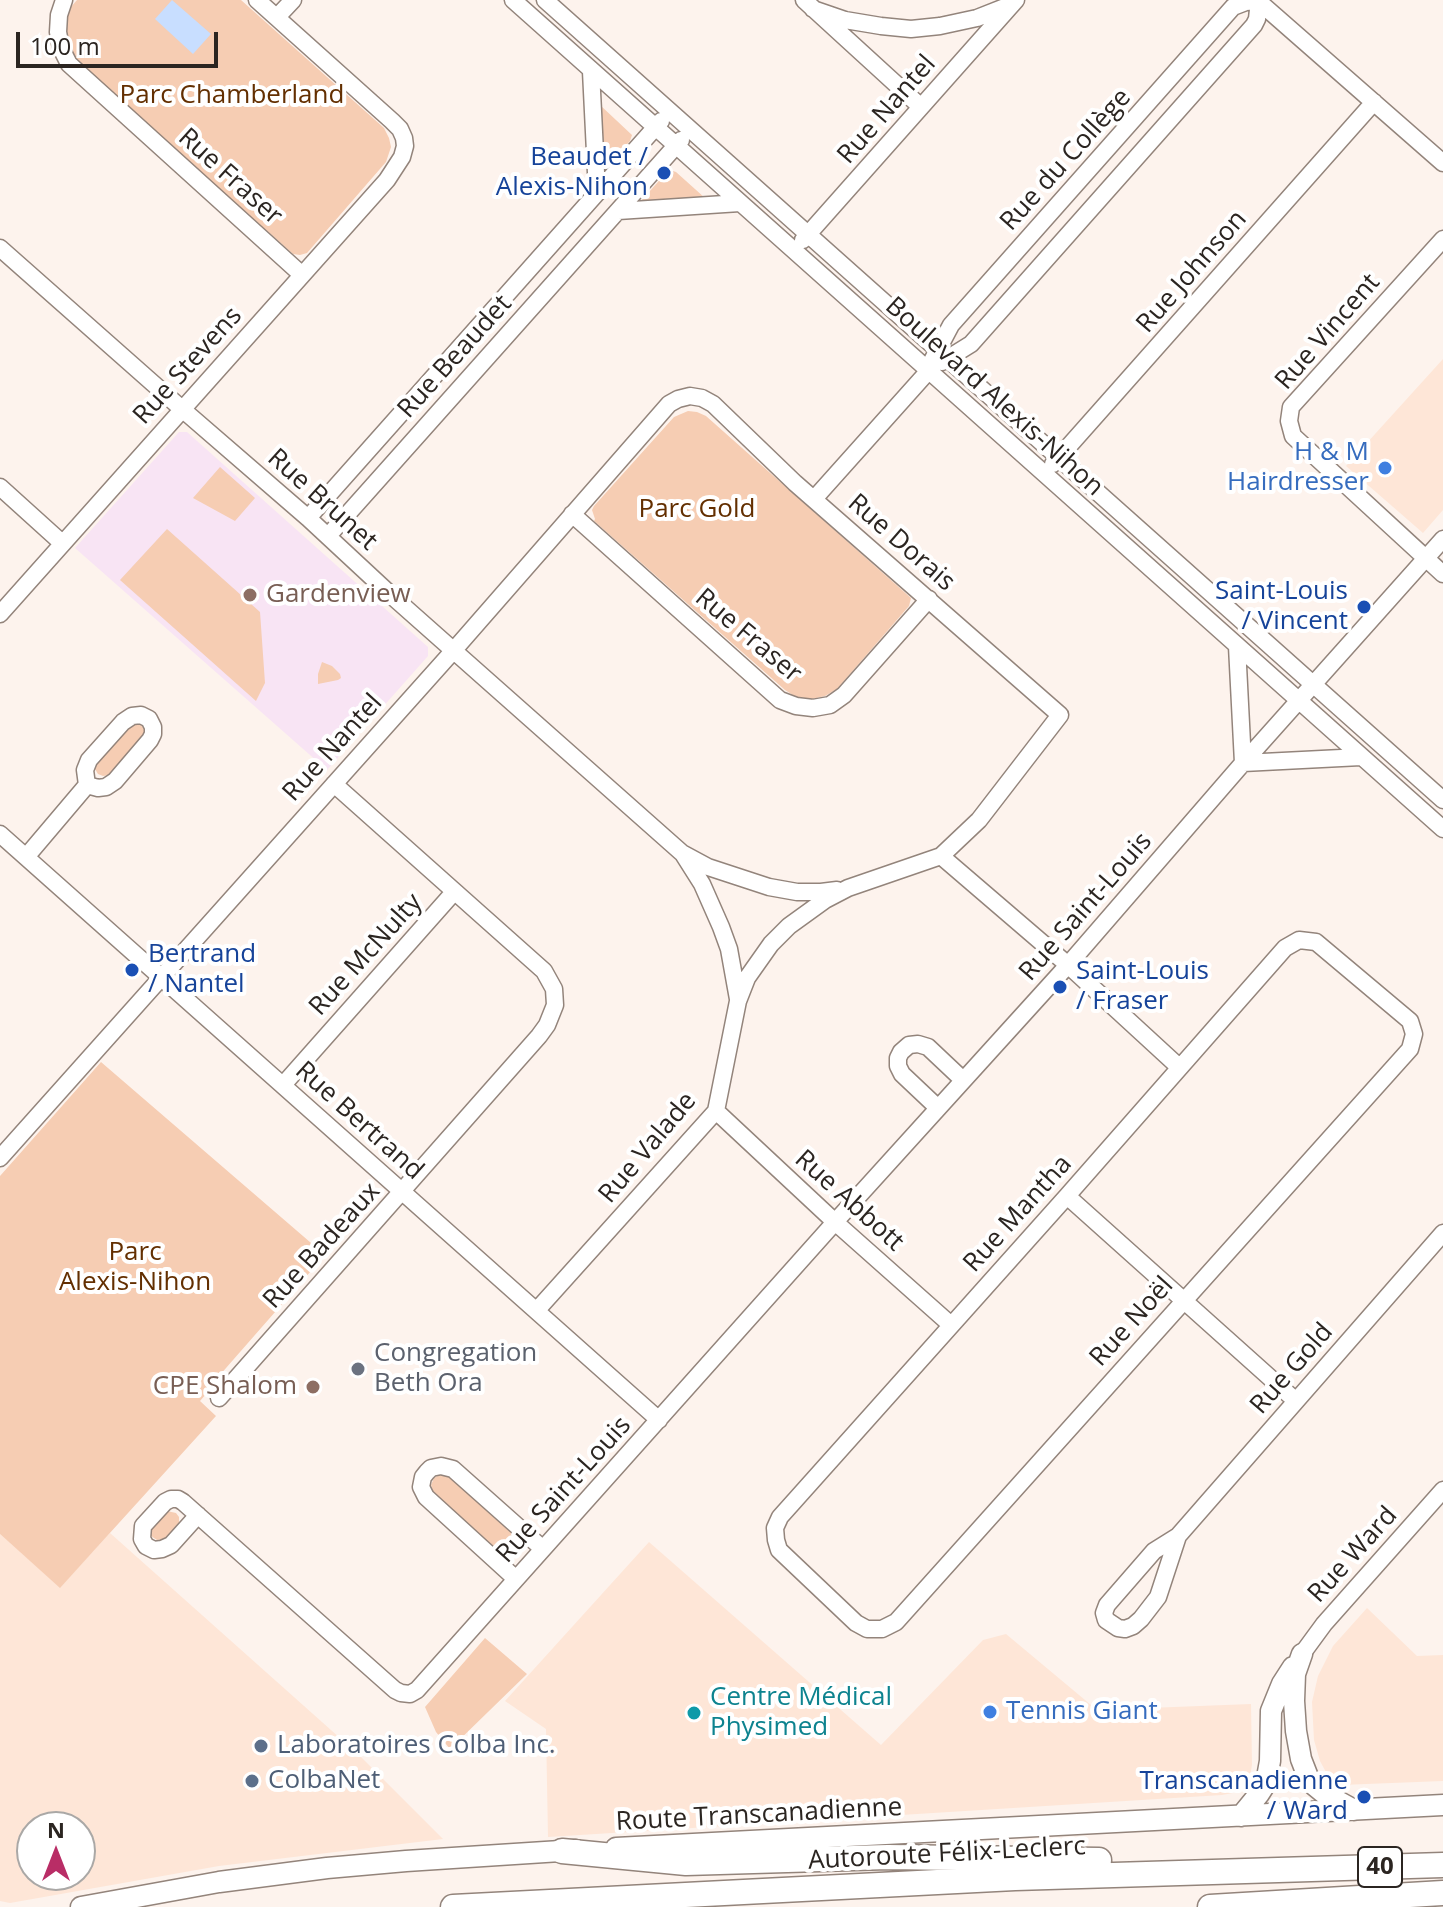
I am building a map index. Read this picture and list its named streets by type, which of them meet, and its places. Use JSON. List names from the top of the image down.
{
  "streets": {
    "highway": ["Autoroute Félix-Leclerc", "40"],
    "main road": ["Route Transcanadienne"],
    "street": [
      "Rue Nantel",
      "Rue du Collège",
      "Rue Fraser",
      "Rue Johnson",
      "Rue Vincent",
      "Rue Beaudet",
      "Rue Stevens",
      "Boulevard Alexis-Nihon",
      "Rue Brunet",
      "Rue Dorais",
      "Rue Saint-Louis",
      "Rue McNulty",
      "Rue Bertrand",
      "Rue Valade",
      "Rue Abbott",
      "Rue Mantha",
      "Rue Badeaux",
      "Rue Noël",
      "Rue Gold",
      "Rue Ward"
    ]
  },
  "crossings": [
    ["Rue Nantel", "Rue Fraser"],
    ["Rue Nantel", "Boulevard Alexis-Nihon"],
    ["Rue Nantel", "Rue Brunet"],
    ["Rue Nantel", "Rue Dorais"],
    ["Rue Nantel", "Rue Bertrand"],
    ["Rue du Collège", "Boulevard Alexis-Nihon"],
    ["Rue du Collège", "Rue Dorais"],
    ["Rue Fraser", "Rue Stevens"],
    ["Rue Fraser", "Rue Dorais"],
    ["Rue Johnson", "Boulevard Alexis-Nihon"],
    ["Rue Vincent", "Rue Saint-Louis"],
    ["Rue Beaudet", "Boulevard Alexis-Nihon"],
    ["Rue Beaudet", "Rue Brunet"],
    ["Rue Stevens", "Rue Brunet"],
    ["Boulevard Alexis-Nihon", "Rue Saint-Louis"],
    ["Rue Brunet", "Rue Valade"],
    ["Rue Dorais", "Rue Valade"],
    ["Rue Saint-Louis", "Rue Bertrand"],
    ["Rue Saint-Louis", "Rue Abbott"],
    ["Rue McNulty", "Rue Bertrand"],
    ["Rue McNulty", "Rue Badeaux"],
    ["Rue Bertrand", "Rue Valade"],
    ["Rue Bertrand", "Rue Badeaux"],
    ["Rue Valade", "Rue Abbott"],
    ["Rue Abbott", "Rue Mantha"],
    ["Rue Mantha", "Rue Noël"]
  ],
  "parks": ["Parc Chamberland", "Parc Gold", "Parc Alexis-Nihon"],
  "places": [
    "Beaudet / Alexis-Nihon",
    "H & M Hairdresser",
    "Gardenview",
    "Saint-Louis / Vincent",
    "Bertrand / Nantel",
    "Saint-Louis / Fraser",
    "Congregation Beth Ora",
    "CPE Shalom",
    "Tennis Giant",
    "Centre Médical Physimed",
    "Laboratoires Colba Inc.",
    "ColbaNet",
    "Transcanadienne / Ward"
  ],
  "scale_bar": "100 m",
  "north": "top"
}
